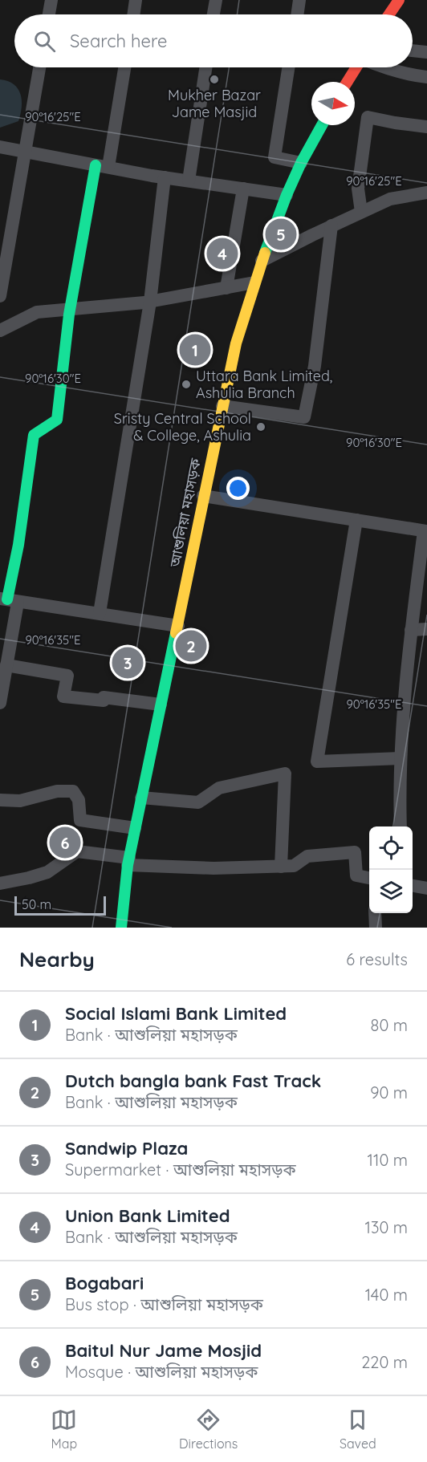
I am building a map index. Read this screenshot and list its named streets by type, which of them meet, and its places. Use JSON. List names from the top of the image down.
{
  "streets": {
    "main road": ["আশুলিয়া মহাসড়ক"]
  },
  "places": ["Mukher Bazar Jame Masjid", "Uttara Bank Limited, Ashulia Branch", "Sristy Central School & College, Ashulia"],
  "scale_bar": "50 m",
  "north": "right",
  "page": {
    "search": "Search here",
    "pins": [
      "5",
      "4",
      "1",
      "2",
      "3",
      "6"
    ],
    "scale": "50 m",
    "heading": ["Nearby", "6 results"],
    "list": [
      {
        "mark": "1",
        "name": "Social Islami Bank Limited",
        "note": "Bank · আশুলিয়া মহাসড়ক",
        "value": "80 m"
      },
      {
        "mark": "2",
        "name": "Dutch bangla bank Fast Track",
        "note": "Bank · আশুলিয়া মহাসড়ক",
        "value": "90 m"
      },
      {
        "mark": "3",
        "name": "Sandwip Plaza",
        "note": "Supermarket · আশুলিয়া মহাসড়ক",
        "value": "110 m"
      },
      {
        "mark": "4",
        "name": "Union Bank Limited",
        "note": "Bank · আশুলিয়া মহাসড়ক",
        "value": "130 m"
      },
      {
        "mark": "5",
        "name": "Bogabari",
        "note": "Bus stop · আশুলিয়া মহাসড়ক",
        "value": "140 m"
      },
      {
        "mark": "6",
        "name": "Baitul Nur Jame Mosjid",
        "note": "Mosque · আশুলিয়া মহাসড়ক",
        "value": "220 m"
      }
    ],
    "nav": ["Map", "Directions", "Saved"]
  },
  "coordinates": ["90°16'25\"E", "90°16'30\"E", "90°16'35\"E"]
}
